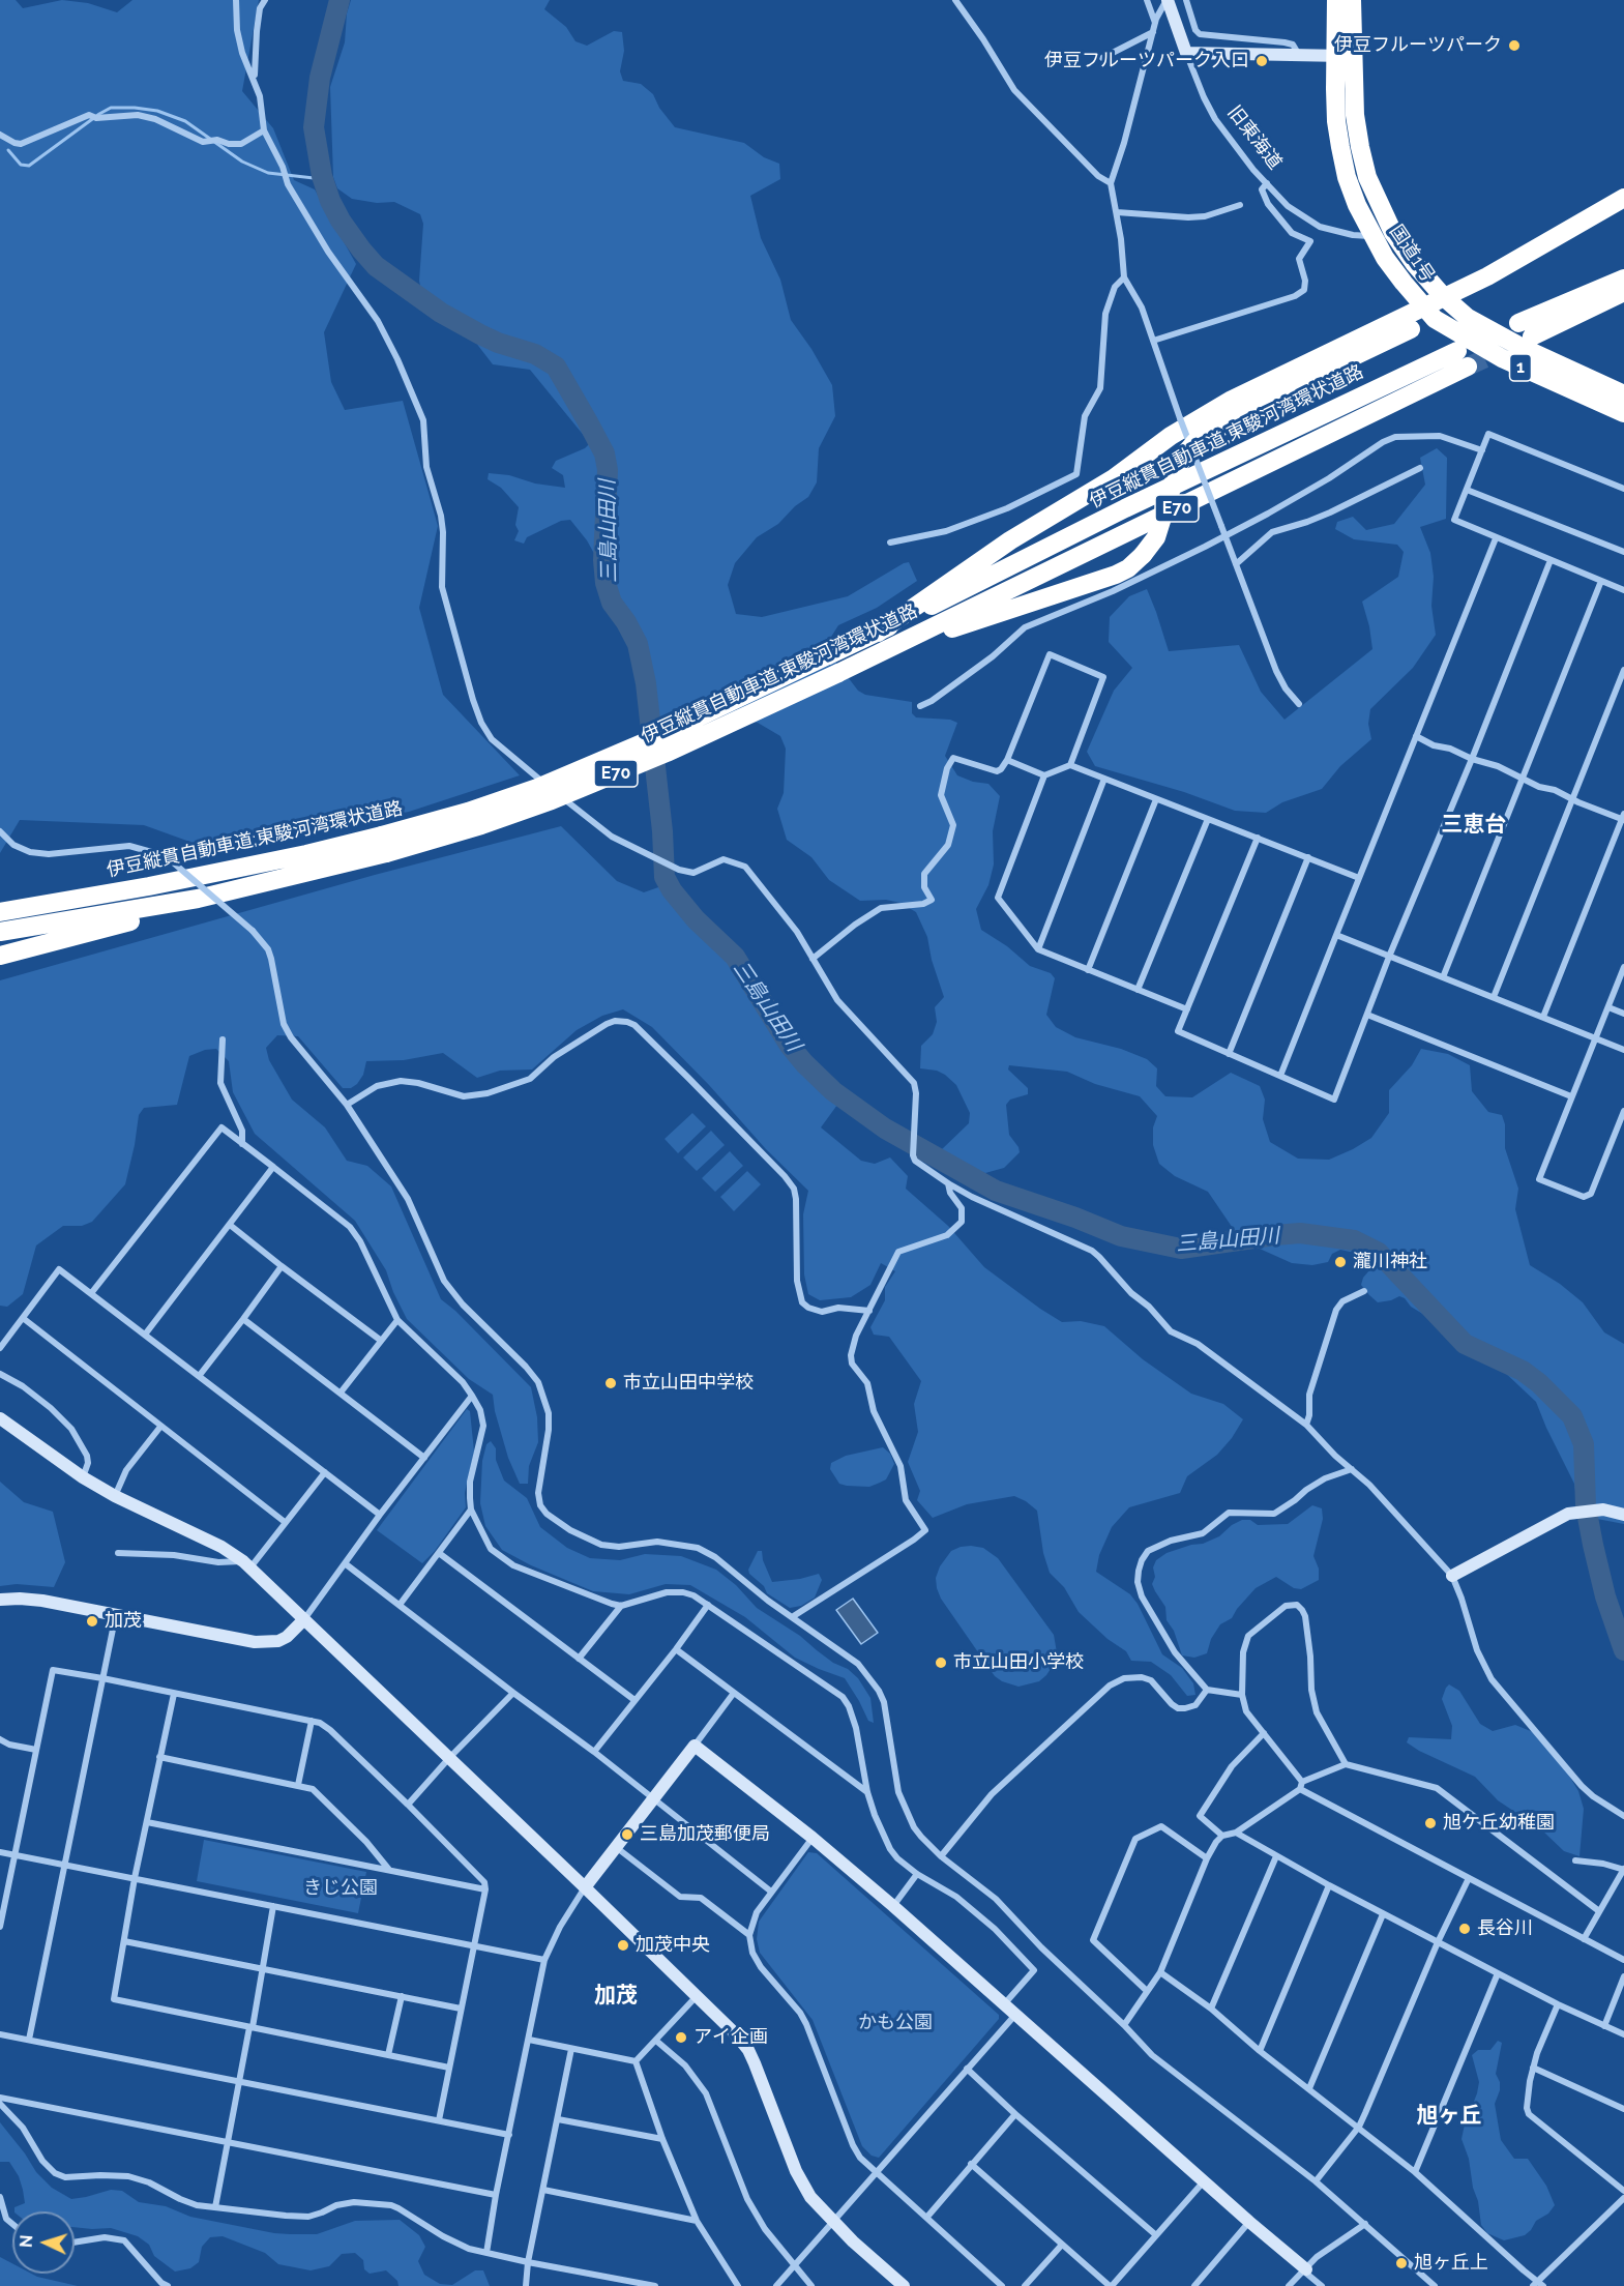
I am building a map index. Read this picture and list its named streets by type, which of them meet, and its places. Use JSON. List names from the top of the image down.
{
  "streets": {
    "highway": [
      "国道1号",
      "1",
      "伊豆縦貫自動車道;東駿河湾環状道路",
      "E70"
    ],
    "street": ["旧東海道"]
  },
  "crossings": [
    ["旧東海道", "国道1号"]
  ],
  "districts": ["三恵台", "加茂", "旭ヶ丘"],
  "water": ["三島山田川"],
  "parks": ["きじ公園", "かも公園"],
  "places": [
    "伊豆フルーツパーク",
    "伊豆フルーツパーク入口",
    "瀧川神社",
    "市立山田中学校",
    "加茂",
    "市立山田小学校",
    "旭ケ丘幼稚園",
    "三島加茂郵便局",
    "長谷川",
    "加茂中央",
    "アイ企画",
    "旭ヶ丘上"
  ],
  "north": "left"
}
